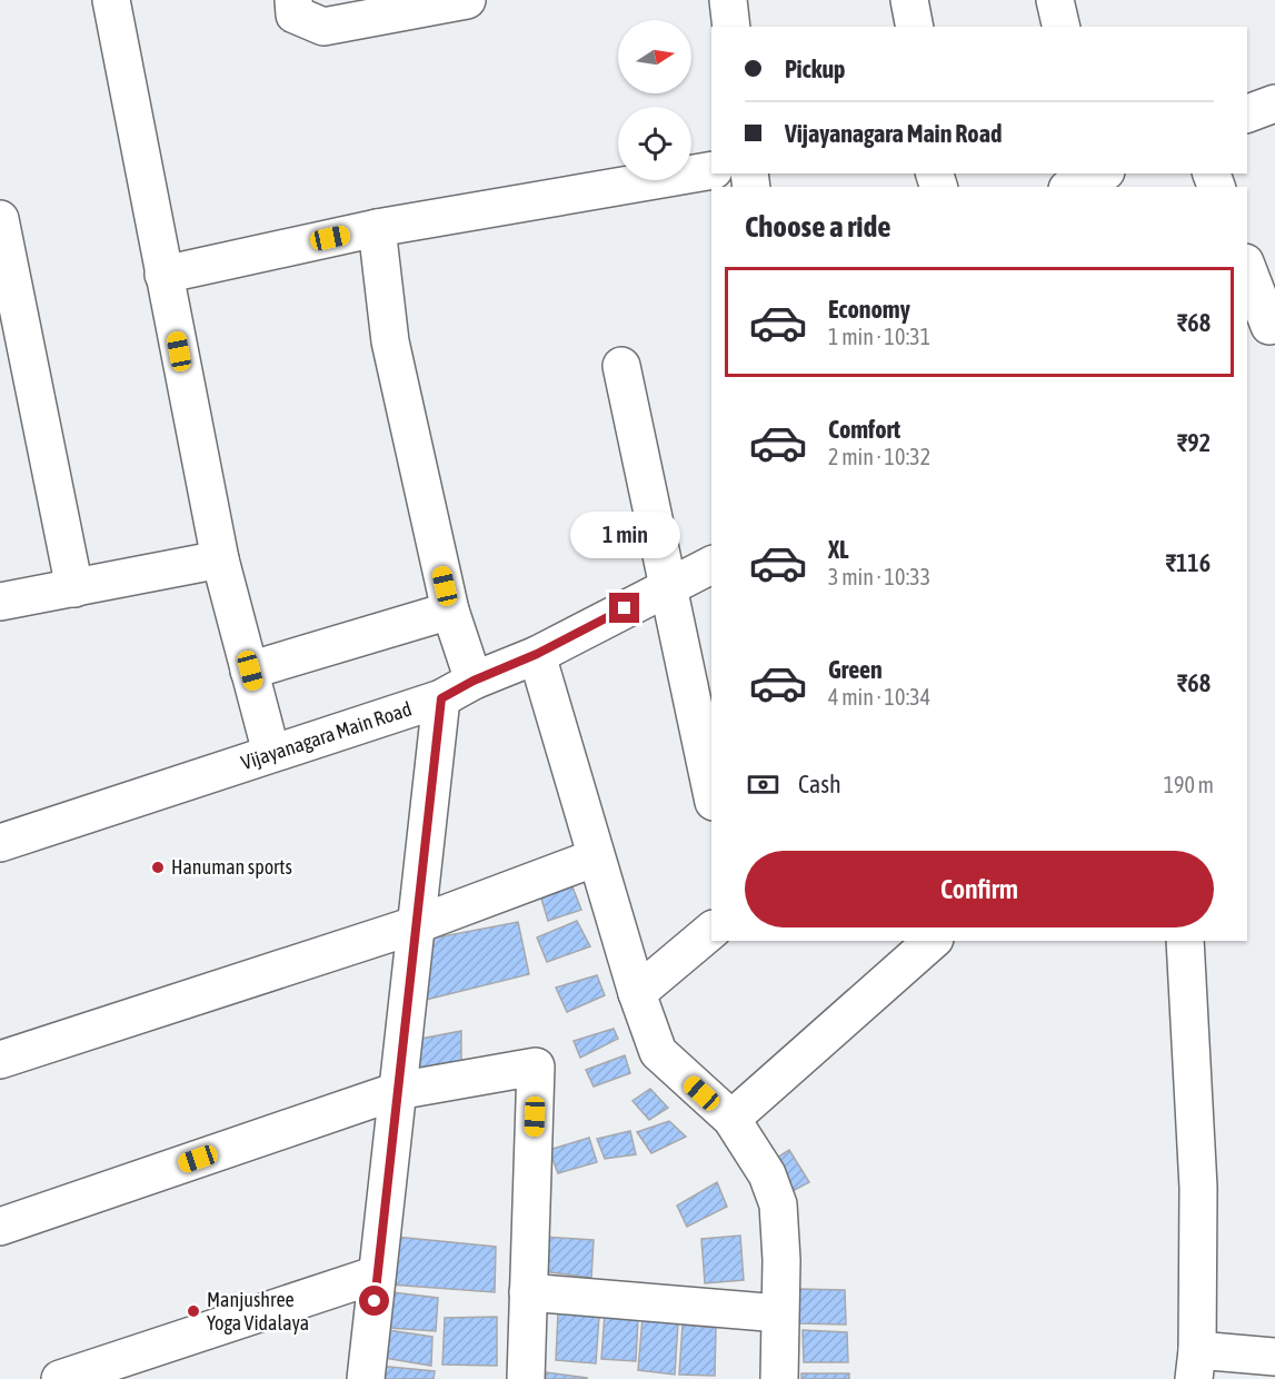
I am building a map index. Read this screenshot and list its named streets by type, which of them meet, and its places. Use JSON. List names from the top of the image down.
{
  "streets": {
    "street": ["Vijayanagara Main Road"]
  },
  "places": ["Hanuman sports", "Manjushree Yoga Vidalaya"],
  "north": "right",
  "page": {
    "banner": ["Pickup", "Vijayanagara Main Road"],
    "heading": "Choose a ride",
    "list": [
      {
        "name": "Economy",
        "note": "1 min · 10:31",
        "value": "₹68"
      },
      {
        "name": "Comfort",
        "note": "2 min · 10:32",
        "value": "₹92"
      },
      {
        "name": "XL",
        "note": "3 min · 10:33",
        "value": "₹116"
      },
      {
        "name": "Green",
        "note": "4 min · 10:34",
        "value": "₹68"
      }
    ],
    "bubble": "1 min",
    "pay": ["Cash", "190 m"],
    "buttons": "Confirm"
  }
}
